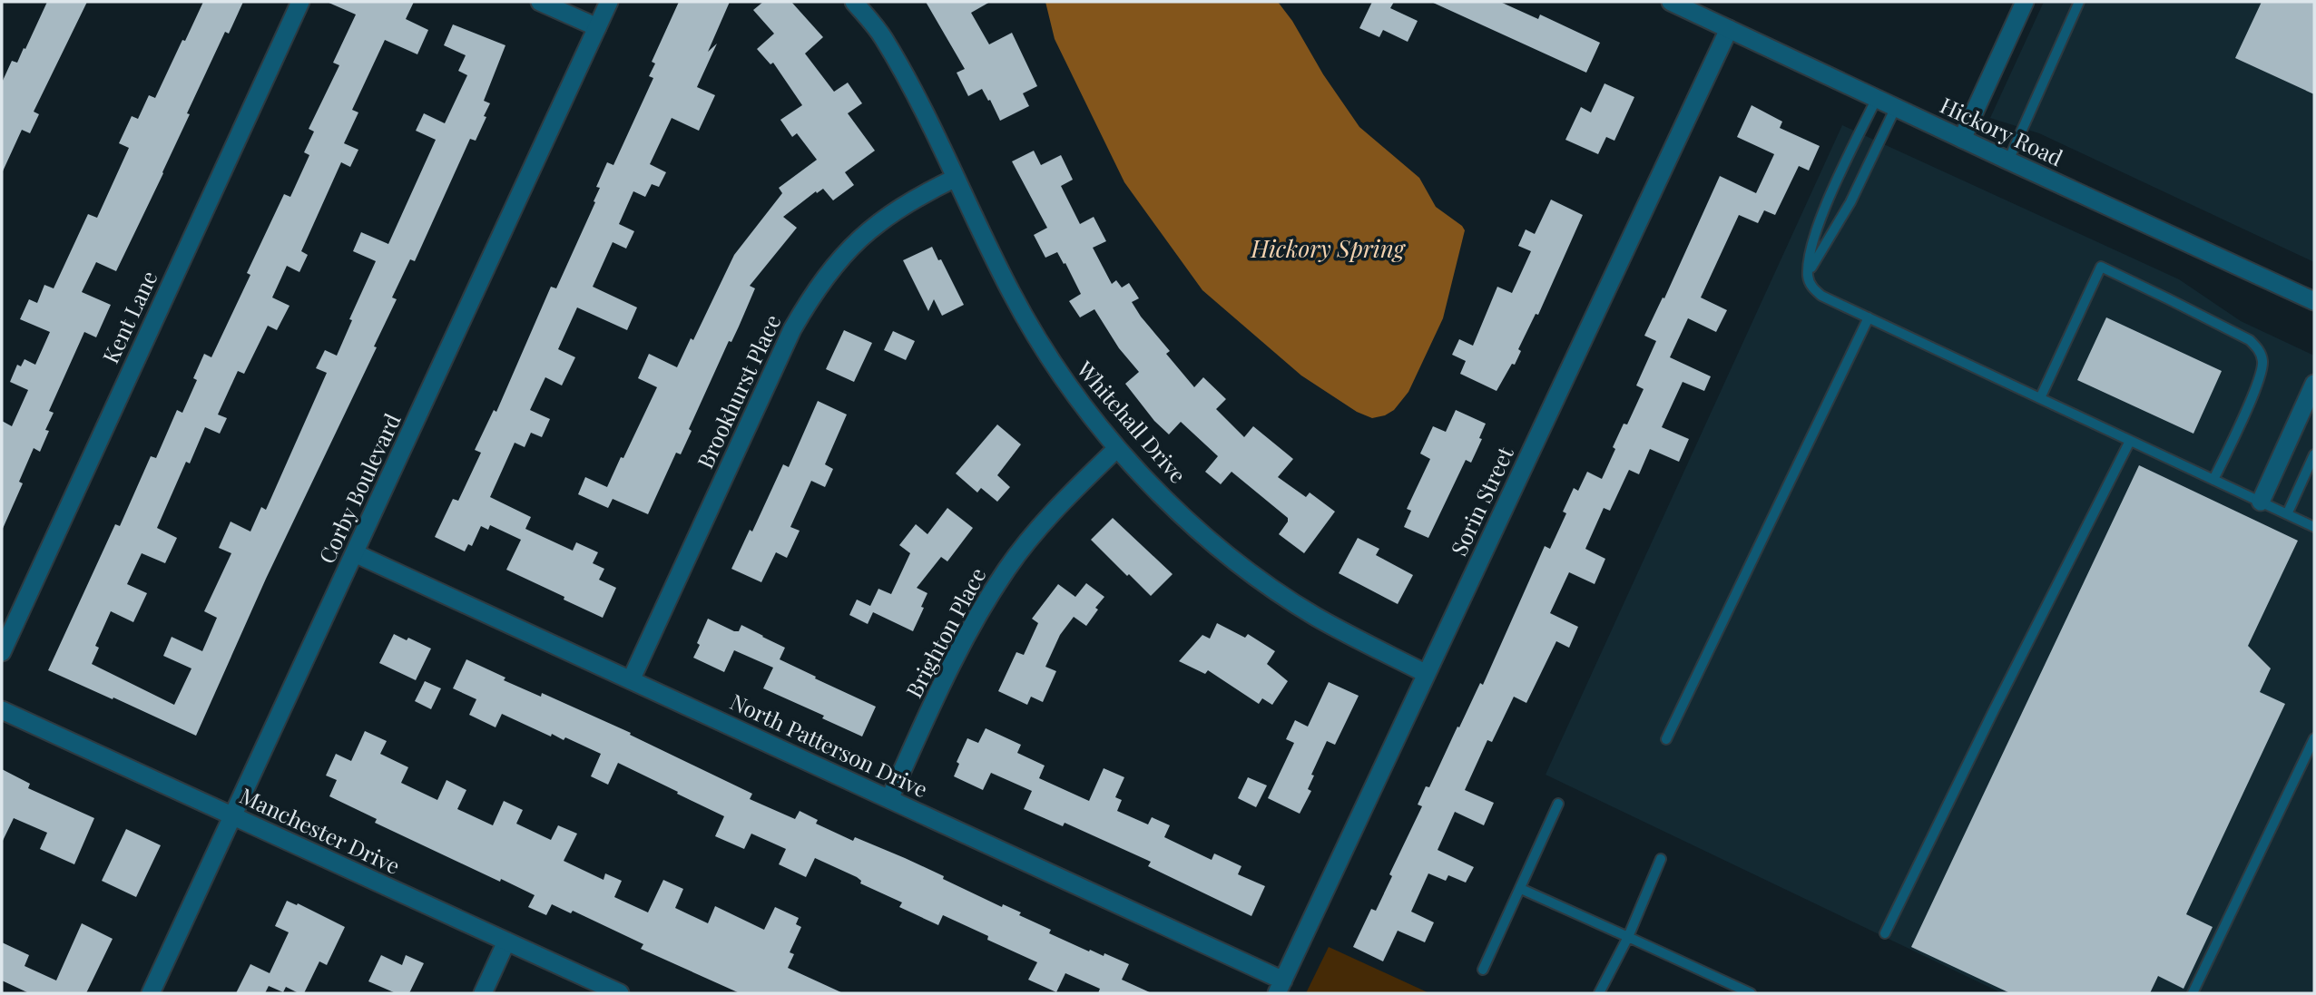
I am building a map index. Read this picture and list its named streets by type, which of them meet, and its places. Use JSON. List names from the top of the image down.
{
  "streets": {
    "street": [
      "Hickory Road",
      "Kent Lane",
      "Brookhurst Place",
      "Whitehall Drive",
      "Corby Boulevard",
      "Sorin Street",
      "Brighton Place",
      "North Patterson Drive",
      "Manchester Drive"
    ]
  },
  "crossings": [
    ["Hickory Road", "Sorin Street"],
    ["Brookhurst Place", "Whitehall Drive"],
    ["Brookhurst Place", "North Patterson Drive"],
    ["Whitehall Drive", "Sorin Street"],
    ["Whitehall Drive", "Brighton Place"],
    ["Corby Boulevard", "North Patterson Drive"],
    ["Corby Boulevard", "Manchester Drive"],
    ["Sorin Street", "North Patterson Drive"],
    ["Brighton Place", "North Patterson Drive"]
  ],
  "water": ["Hickory Spring"]
}
